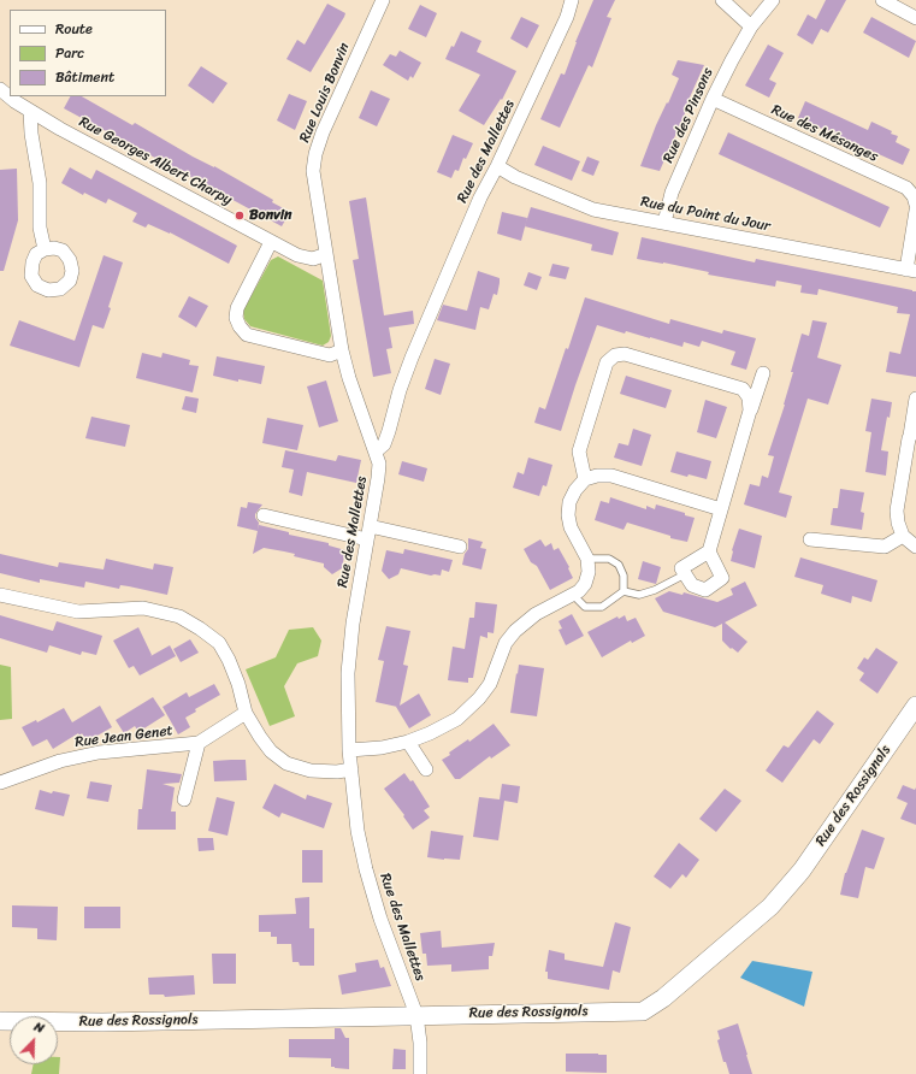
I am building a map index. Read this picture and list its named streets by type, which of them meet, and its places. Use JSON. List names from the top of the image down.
{
  "streets": {
    "street": [
      "Rue Louis Bonvin",
      "Rue des Pinsons",
      "Rue des Mésanges",
      "Rue des Mallettes",
      "Rue Georges Albert Charpy",
      "Rue du Point du Jour",
      "Rue Jean Genet",
      "Rue des Rossignols"
    ]
  },
  "crossings": [
    ["Rue Louis Bonvin", "Rue des Mallettes"],
    ["Rue Louis Bonvin", "Rue Georges Albert Charpy"],
    ["Rue des Pinsons", "Rue des Mésanges"],
    ["Rue des Pinsons", "Rue du Point du Jour"],
    ["Rue des Mallettes", "Rue du Point du Jour"],
    ["Rue des Mallettes", "Rue des Rossignols"]
  ],
  "places": ["Bonvin"],
  "legend": ["Route", "Parc", "Bâtiment"],
  "north": "top right"
}
